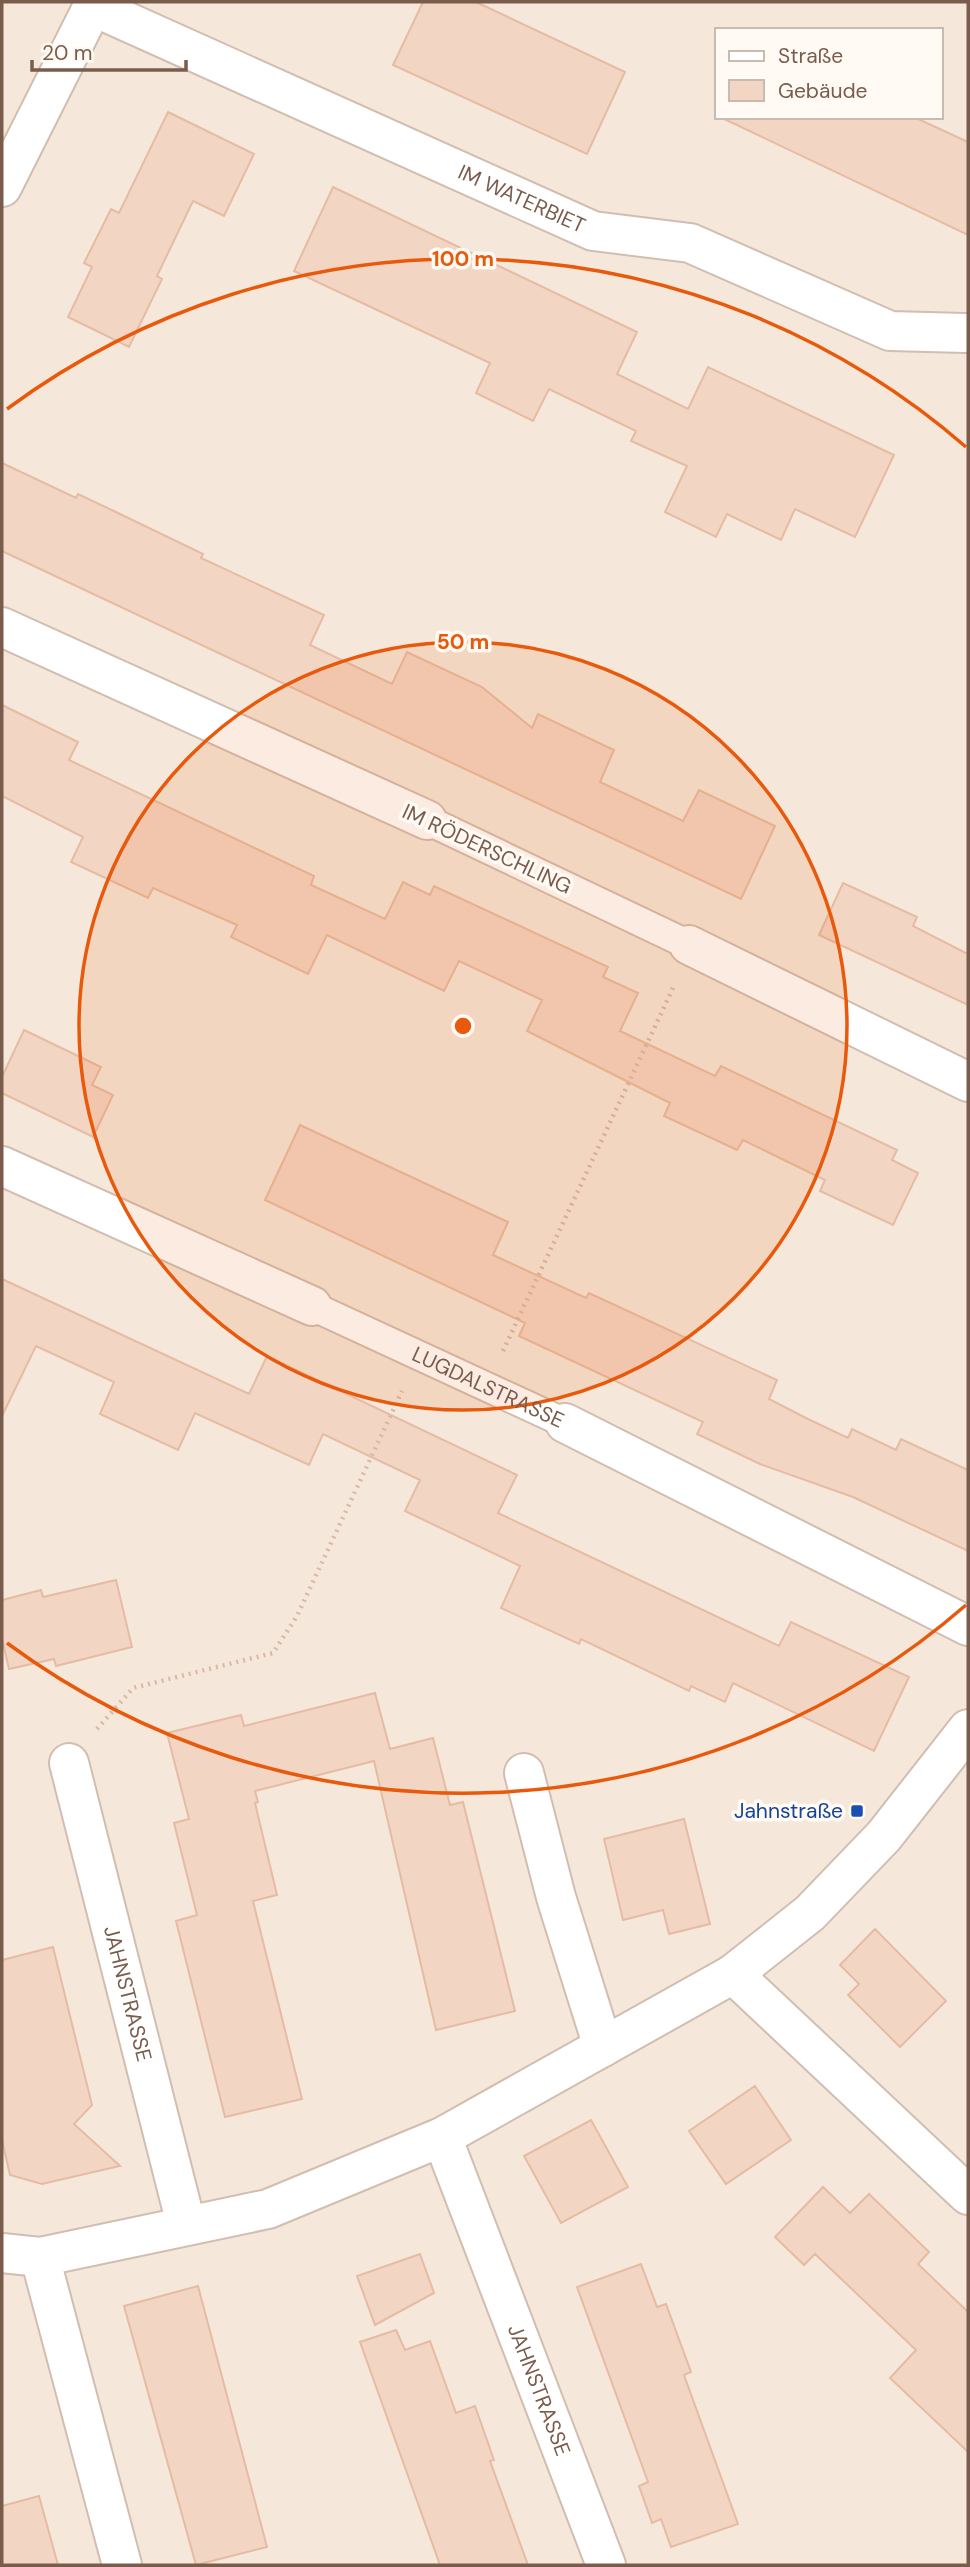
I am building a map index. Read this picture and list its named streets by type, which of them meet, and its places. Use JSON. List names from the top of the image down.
{
  "streets": {
    "street": [
      "IM WATERBIET",
      "IM RÖDERSCHLING",
      "LUGDALSTRASSE",
      "JAHNSTRASSE"
    ]
  },
  "places": {
    "transit": ["Jahnstraße"]
  },
  "legend": ["Straße", "Gebäude"],
  "scale_bar": "20 m",
  "rings": ["100 m", "50 m"]
}
